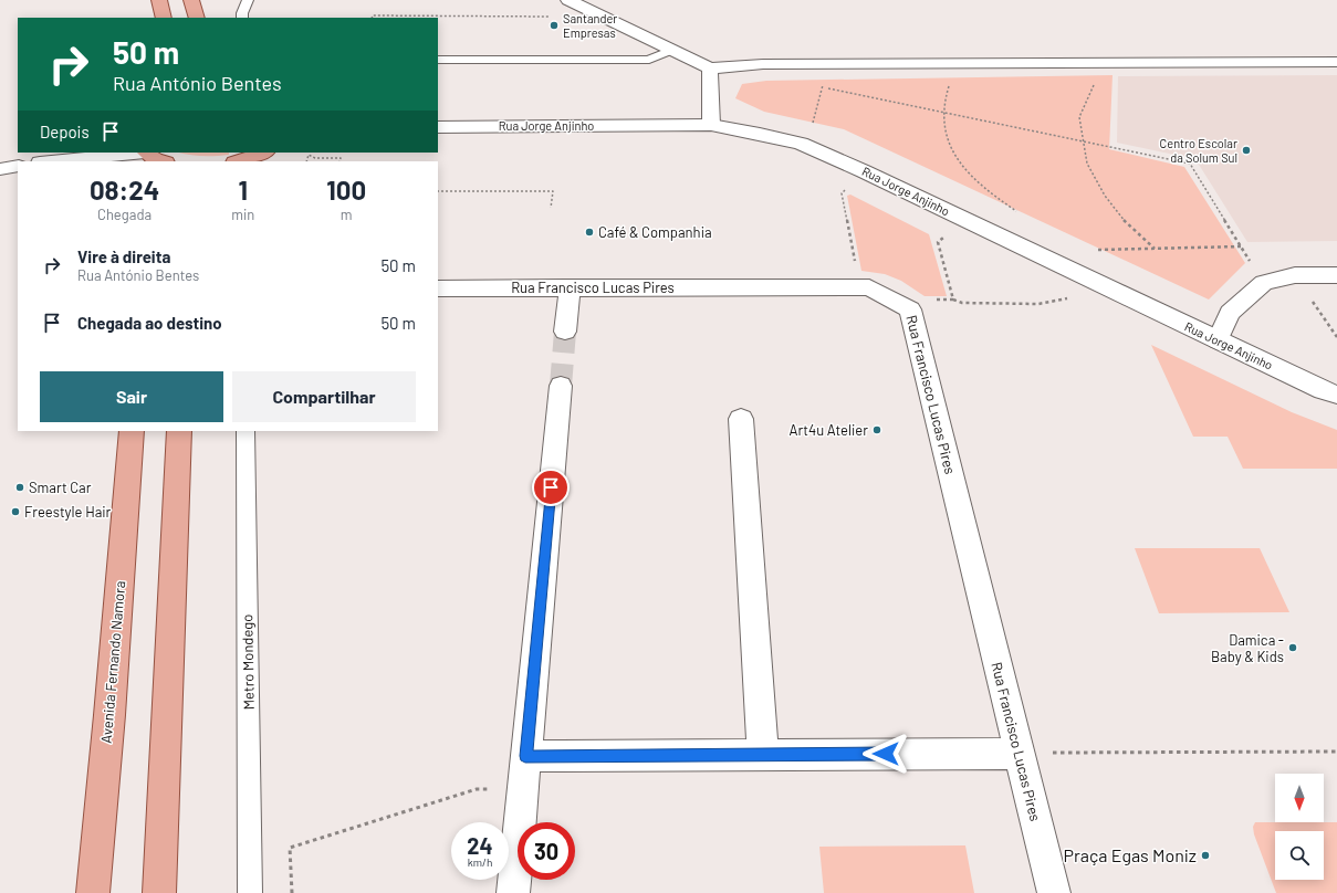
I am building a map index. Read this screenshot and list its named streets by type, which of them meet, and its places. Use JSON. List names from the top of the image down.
{
  "streets": {
    "main road": ["Avenida Fernando Namora"],
    "street": ["Rua Jorge Anjinho", "Rua Francisco Lucas Pires"],
    "lane": ["Metro Mondego"]
  },
  "places": [
    "Santander Empresas",
    "Centro Escolar da Solum Sul",
    "Café & Companhia",
    "Art4u Atelier",
    "Smart Car",
    "Freestyle Hair",
    "Damica - Baby & Kids",
    "Praça Egas Moniz"
  ],
  "north": "bottom",
  "page": {
    "turn": ["50 m", "Rua António Bentes"],
    "then": "Depois",
    "eta": [
      "08:24",
      "Chegada",
      "1",
      "min",
      "100",
      "m"
    ],
    "list": [
      {
        "name": "Vire à direita",
        "note": "Rua António Bentes",
        "value": "50 m"
      },
      {
        "name": "Chegada ao destino",
        "value": "50 m"
      }
    ],
    "buttons": ["Sair", "Compartilhar"],
    "speed": "24 km/h",
    "limit": "30"
  }
}
